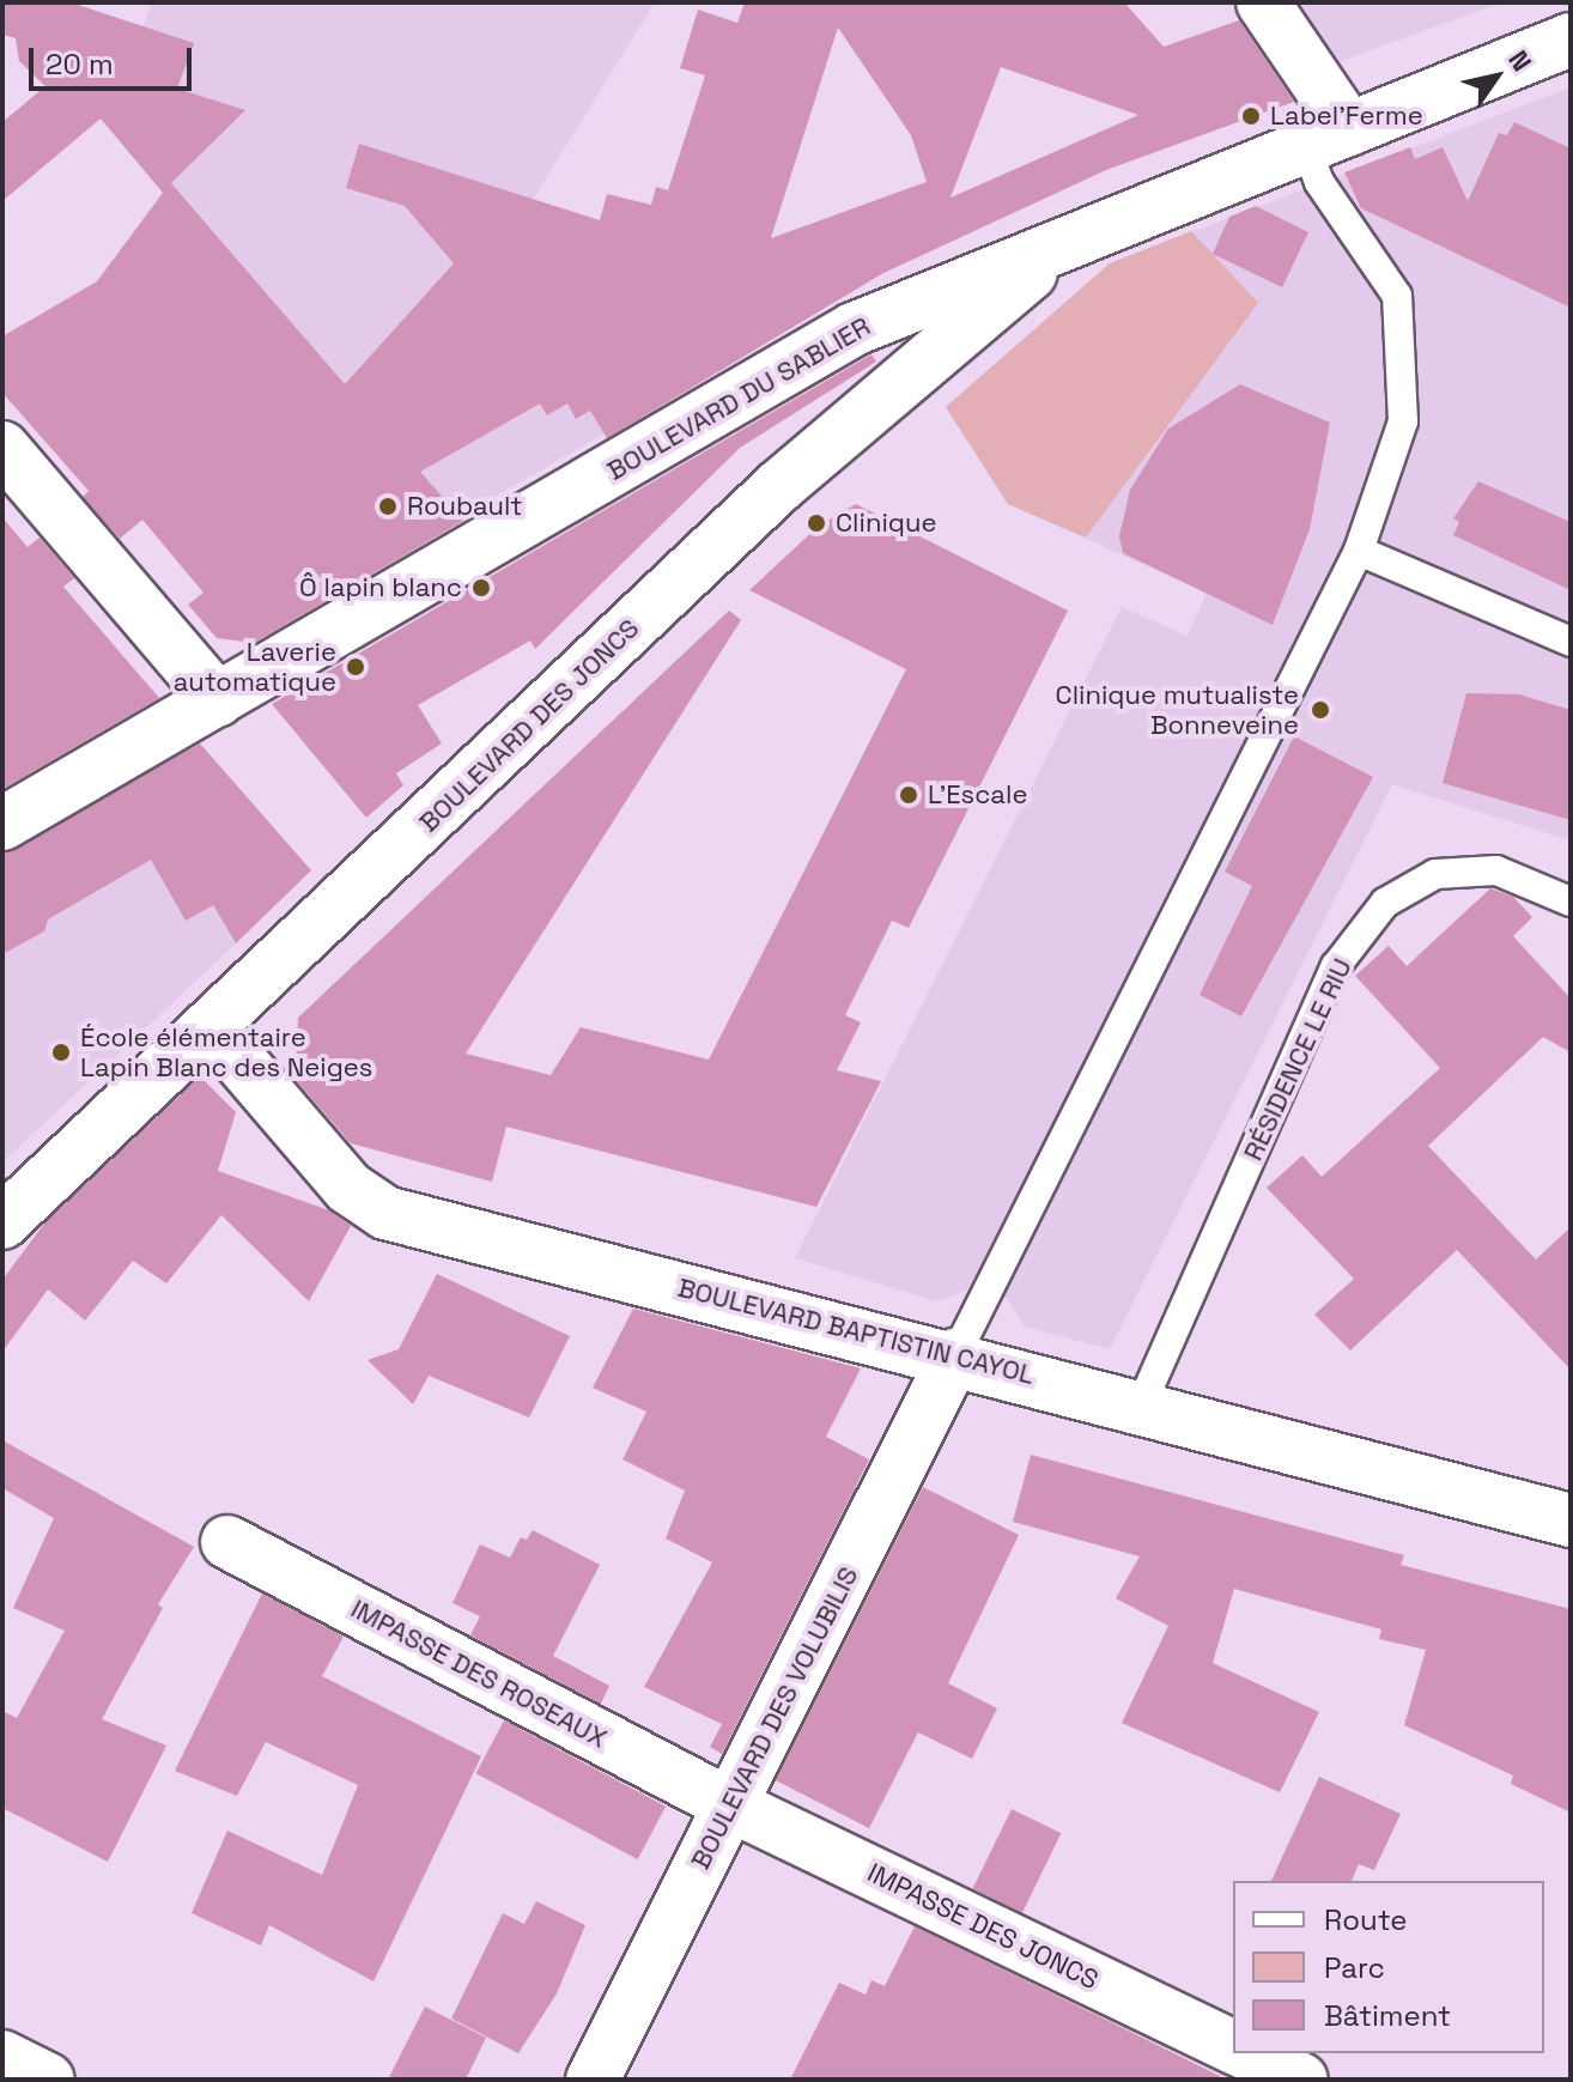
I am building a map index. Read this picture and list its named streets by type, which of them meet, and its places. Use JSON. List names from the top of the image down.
{
  "streets": {
    "street": [
      "BOULEVARD DU SABLIER",
      "BOULEVARD DES JONCS",
      "BOULEVARD BAPTISTIN CAYOL",
      "IMPASSE DES ROSEAUX",
      "BOULEVARD DES VOLUBILIS",
      "IMPASSE DES JONCS"
    ],
    "lane": ["RÉSIDENCE LE RIU"]
  },
  "crossings": [
    ["BOULEVARD DU SABLIER", "BOULEVARD DES JONCS"],
    ["BOULEVARD DES JONCS", "BOULEVARD BAPTISTIN CAYOL"],
    ["RÉSIDENCE LE RIU", "BOULEVARD BAPTISTIN CAYOL"],
    ["BOULEVARD BAPTISTIN CAYOL", "BOULEVARD DES VOLUBILIS"],
    ["IMPASSE DES ROSEAUX", "BOULEVARD DES VOLUBILIS"],
    ["IMPASSE DES ROSEAUX", "IMPASSE DES JONCS"],
    ["BOULEVARD DES VOLUBILIS", "IMPASSE DES JONCS"]
  ],
  "places": [
    "Label'Ferme",
    "Roubault",
    "Clinique",
    "Ô lapin blanc",
    "Laverie automatique",
    "Clinique mutualiste Bonneveine",
    "L'Escale",
    "École élémentaire Lapin Blanc des Neiges"
  ],
  "legend": ["Route", "Parc", "Bâtiment"],
  "scale_bar": "20 m",
  "north": "top right"
}
